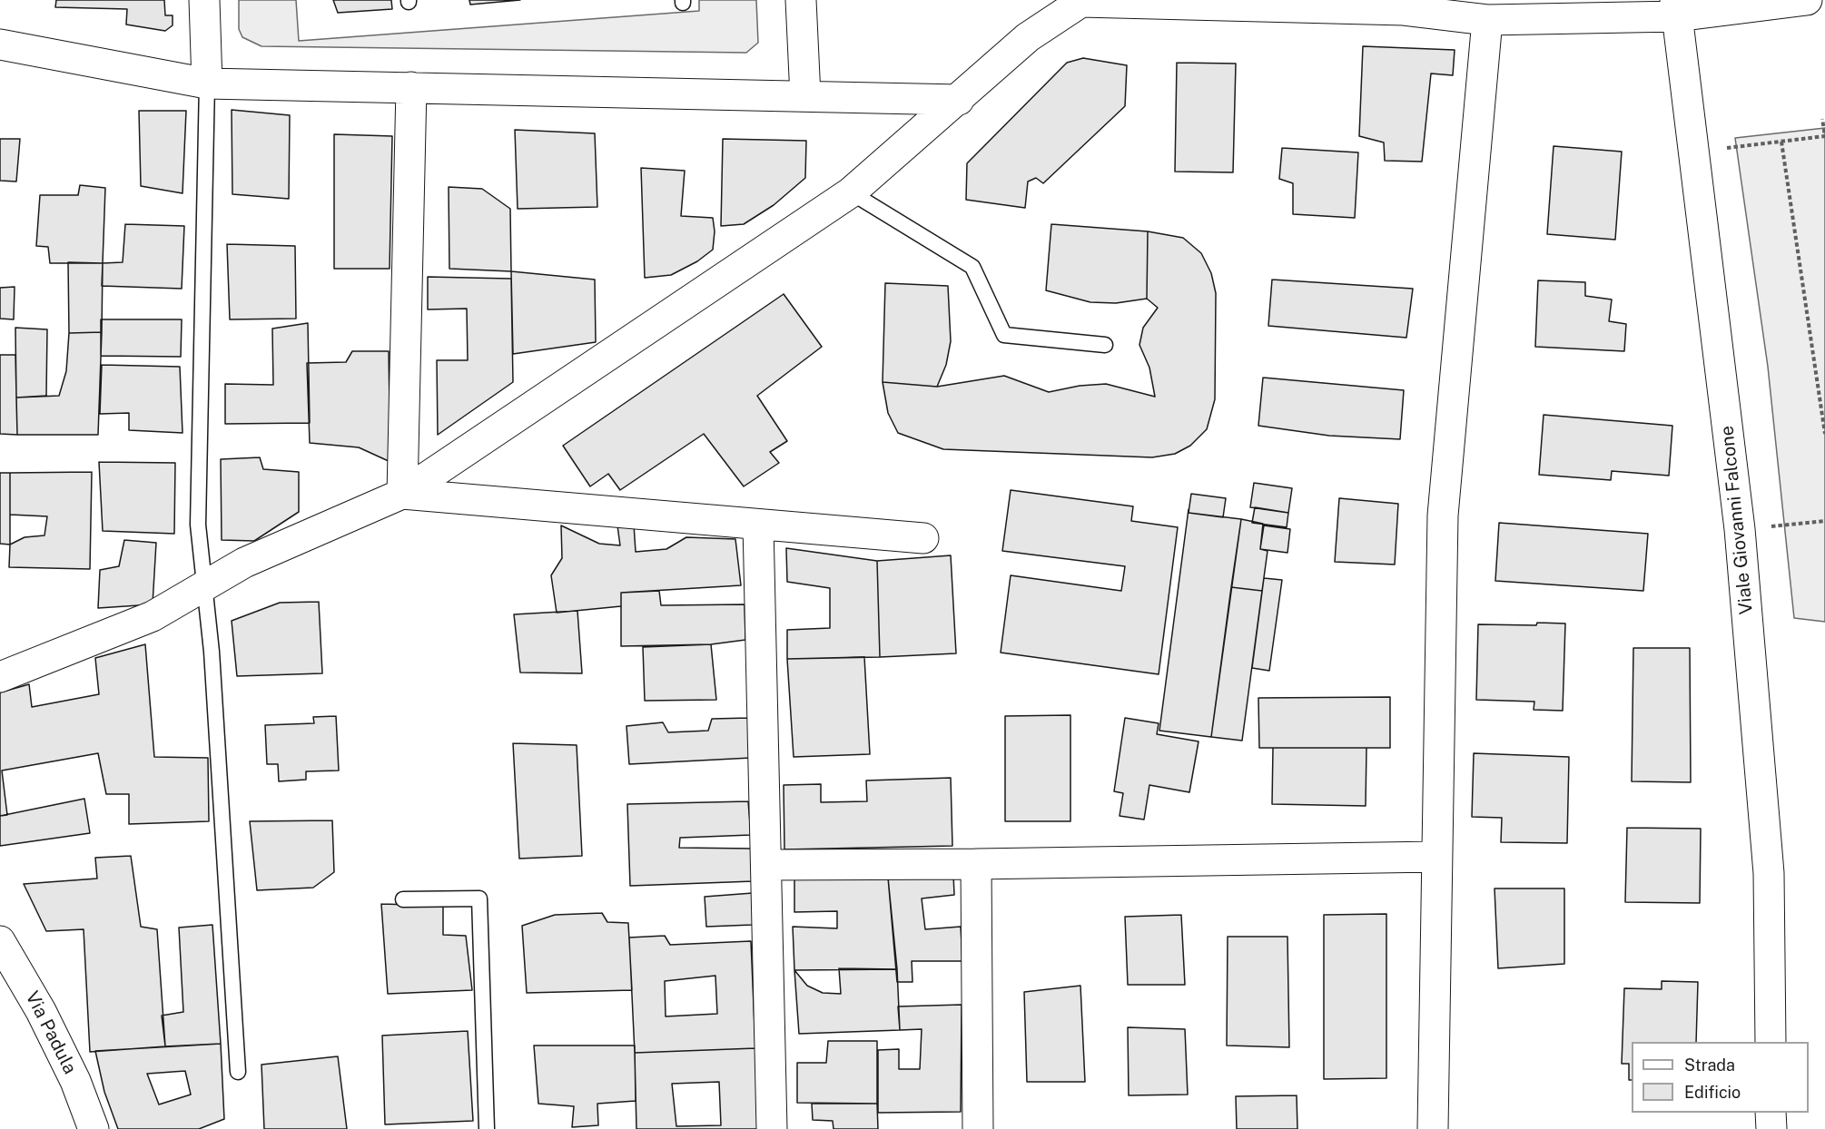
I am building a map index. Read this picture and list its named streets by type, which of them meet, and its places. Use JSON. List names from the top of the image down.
{
  "streets": {
    "street": ["Viale Giovanni Falcone", "Via Padula"]
  },
  "legend": ["Strada", "Edificio"]
}
